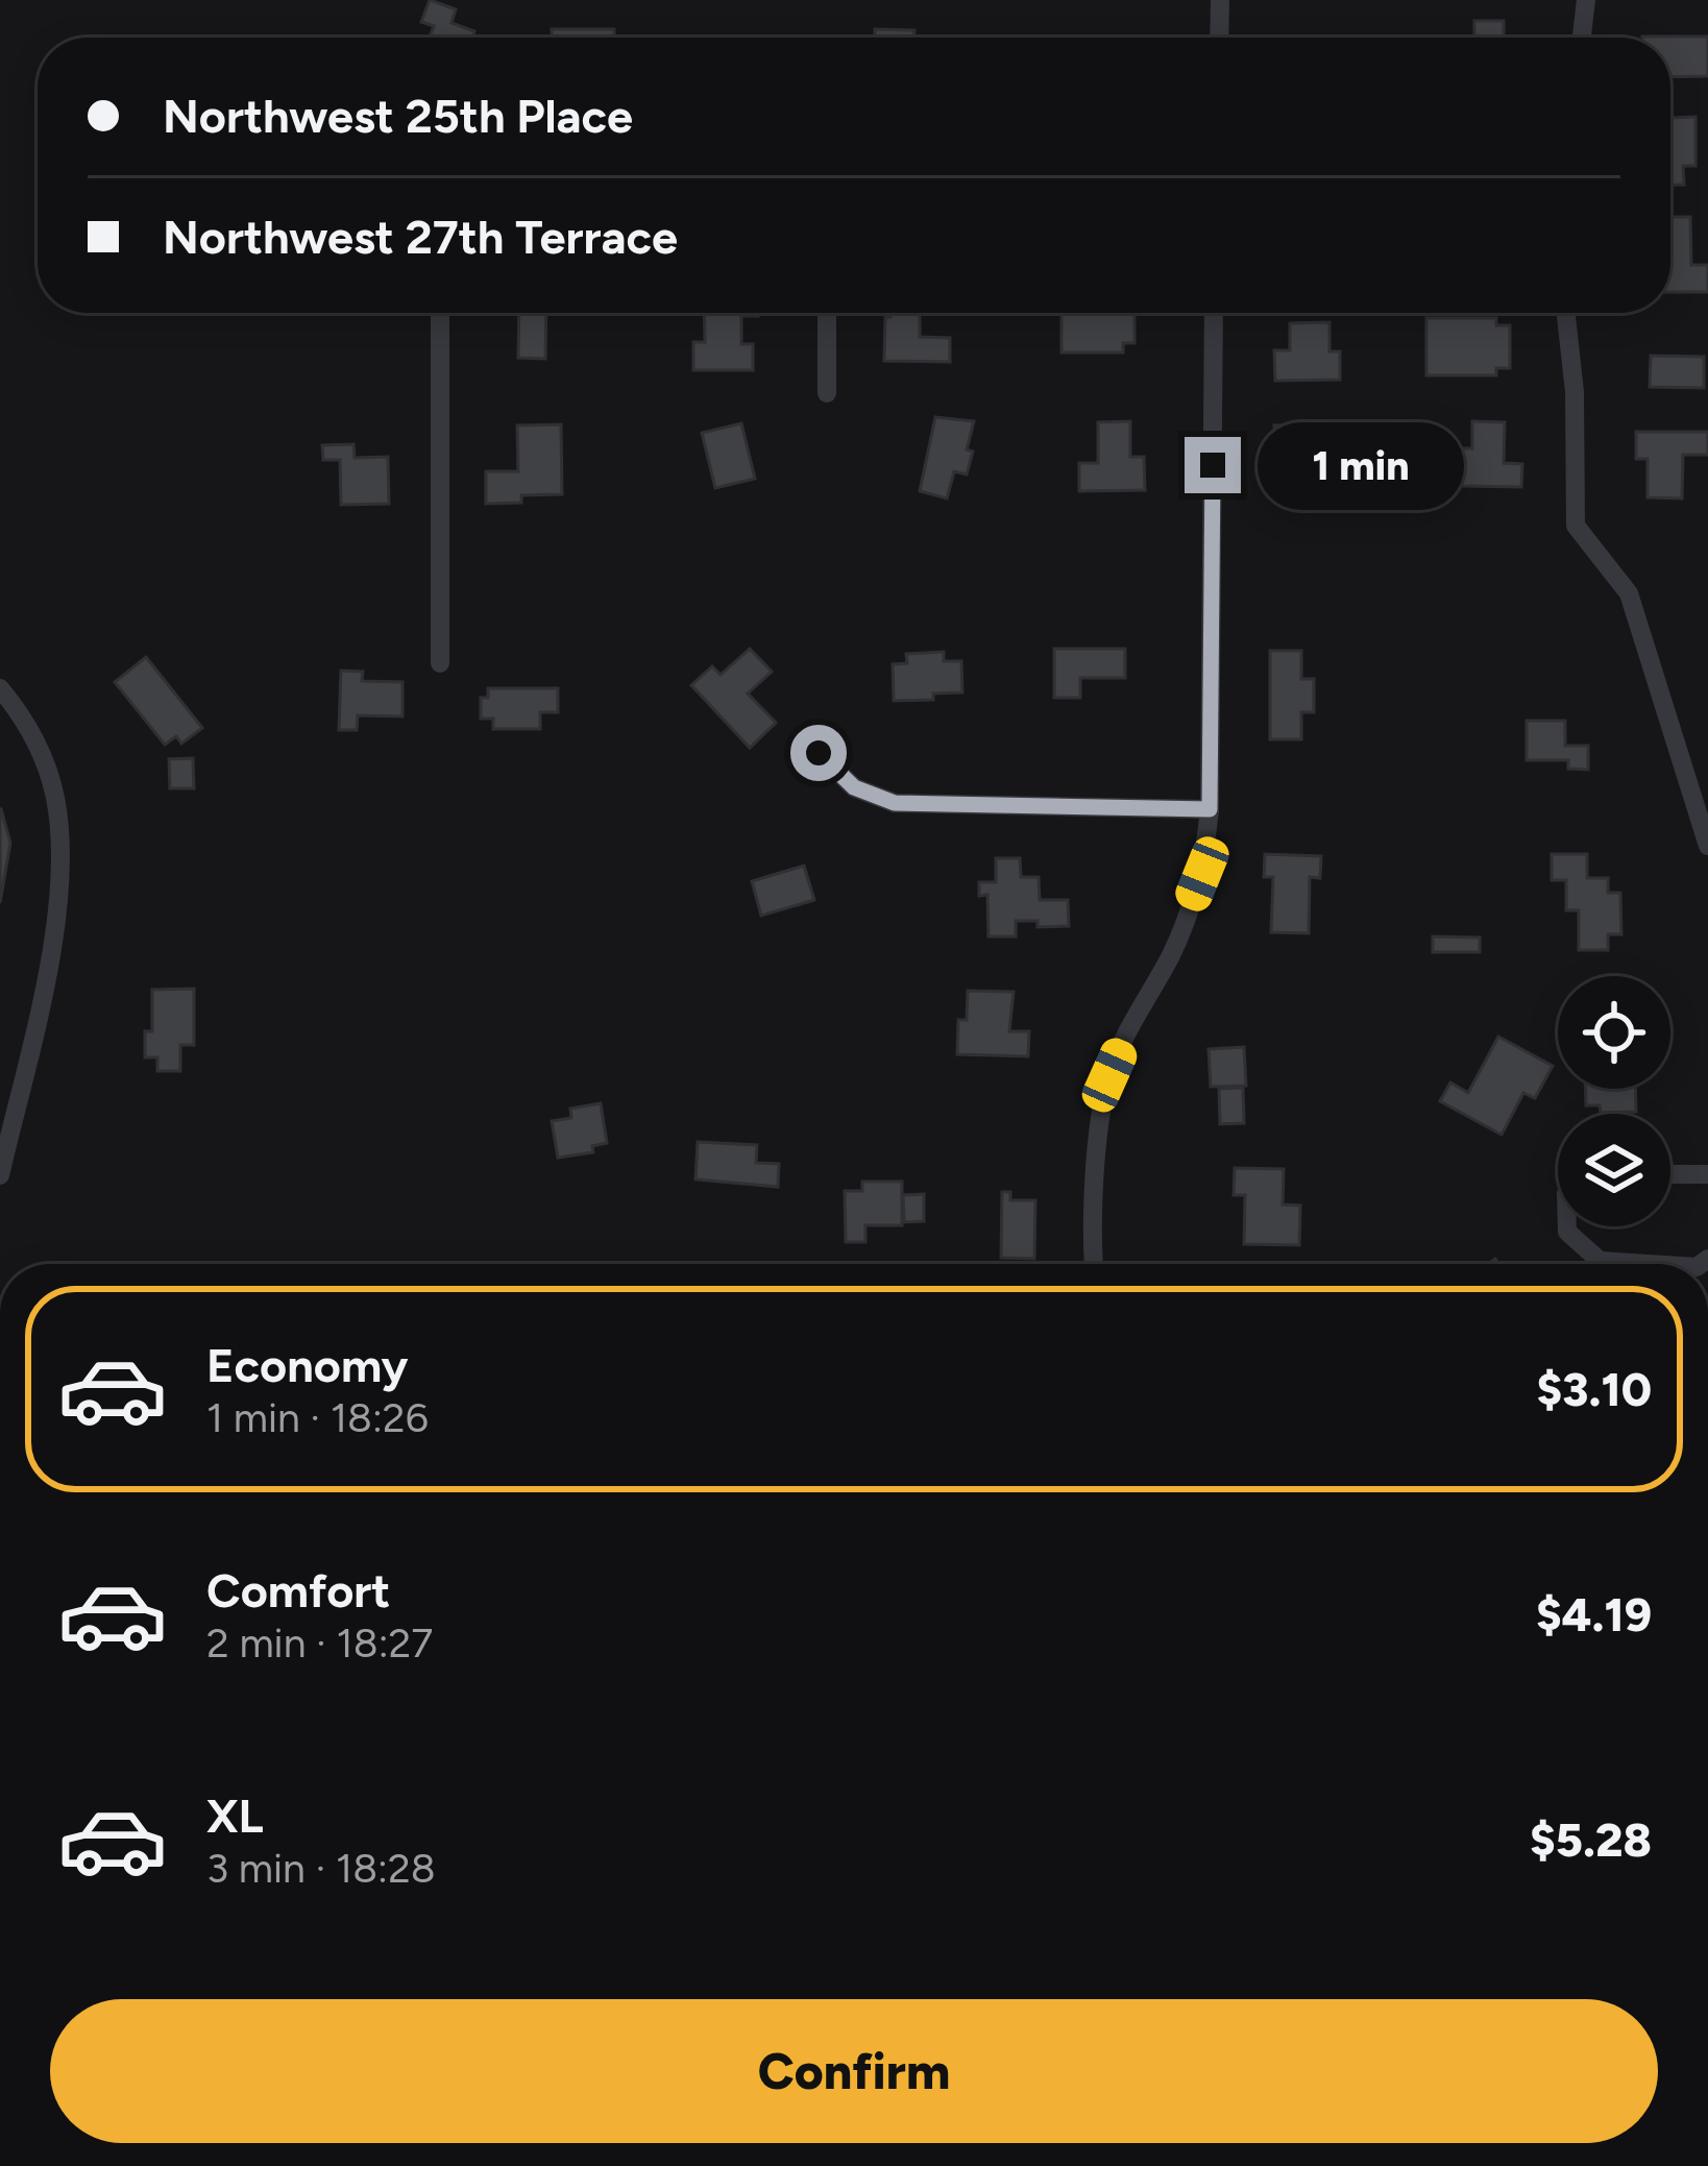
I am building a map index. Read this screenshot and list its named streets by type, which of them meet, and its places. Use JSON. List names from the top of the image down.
{
  "page": {
    "banner": ["Northwest 25th Place", "Northwest 27th Terrace"],
    "bubble": "1 min",
    "list": [
      {
        "name": "Economy",
        "note": "1 min · 18:26",
        "value": "$3.10"
      },
      {
        "name": "Comfort",
        "note": "2 min · 18:27",
        "value": "$4.19"
      },
      {
        "name": "XL",
        "note": "3 min · 18:28",
        "value": "$5.28"
      }
    ],
    "buttons": "Confirm"
  }
}
